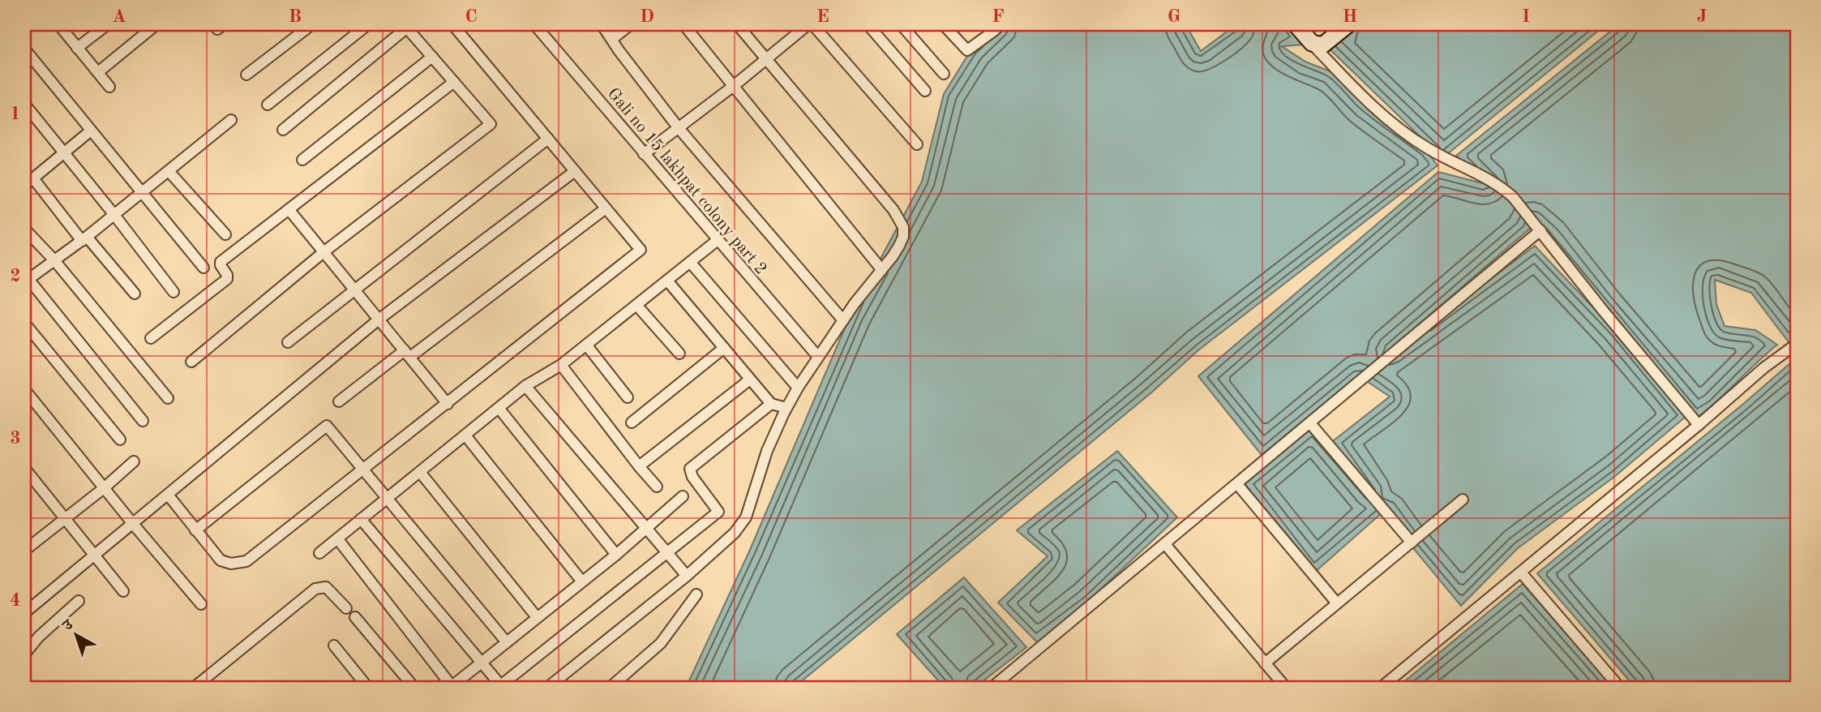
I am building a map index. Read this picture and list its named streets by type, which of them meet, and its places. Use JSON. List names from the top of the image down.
{
  "streets": {
    "street": ["Gali no 15 lakhpat colony part 2"]
  },
  "north": "top left",
  "grid": {
    "columns": [
      "A",
      "B",
      "C",
      "D",
      "E",
      "F",
      "G",
      "H",
      "I",
      "J"
    ],
    "rows": [
      "1",
      "2",
      "3",
      "4"
    ]
  }
}
